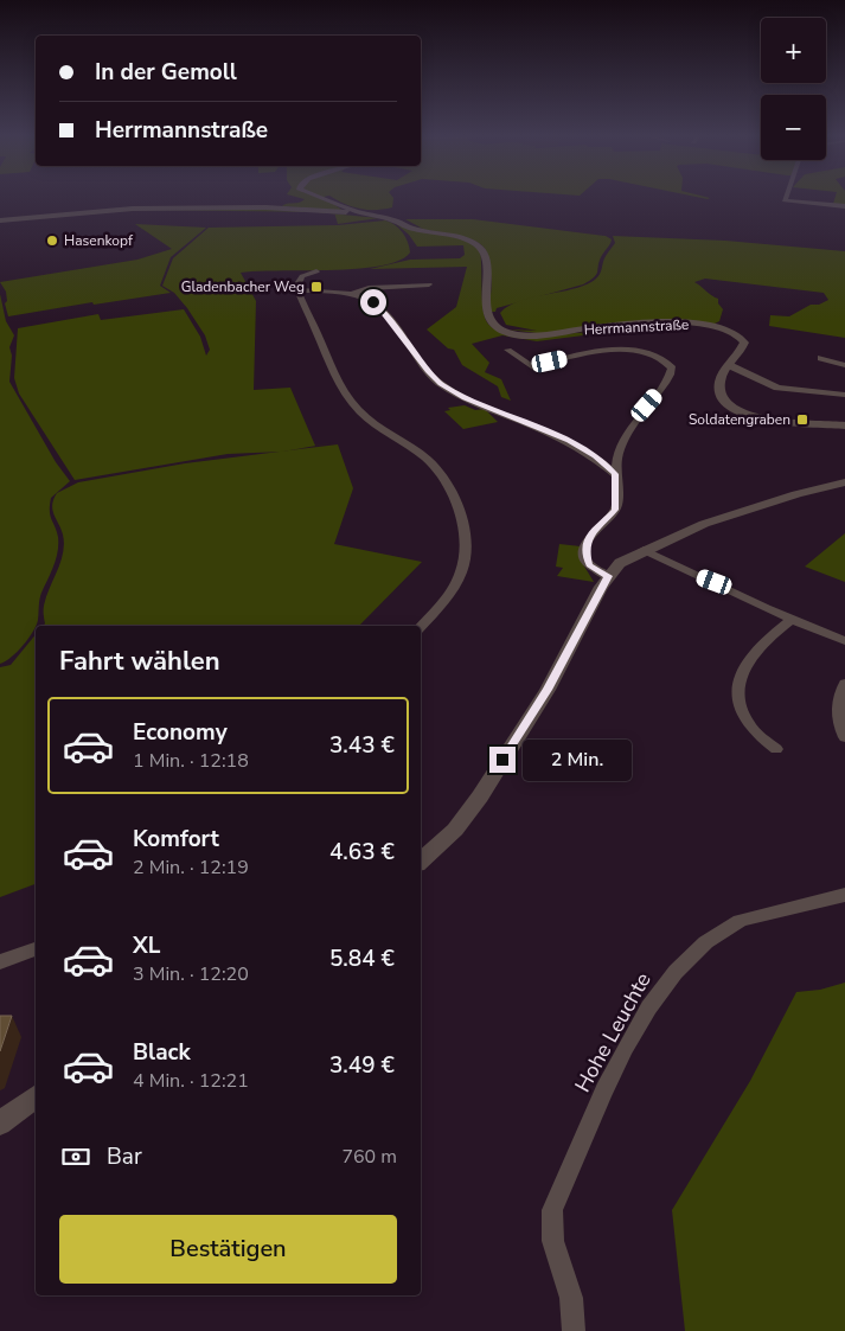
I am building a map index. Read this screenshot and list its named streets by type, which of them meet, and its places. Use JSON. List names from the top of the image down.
{
  "streets": {
    "street": ["Herrmannstraße", "Hohe Leuchte"]
  },
  "places": {
    "other": ["Hasenkopf"],
    "transit": ["Gladenbacher Weg", "Soldatengraben"]
  },
  "page": {
    "map_buttons": ["+", "−"],
    "banner": ["In der Gemoll", "Herrmannstraße"],
    "heading": "Fahrt wählen",
    "list": [
      {
        "name": "Economy",
        "note": "1 Min. · 12:18",
        "value": "3.43 €"
      },
      {
        "name": "Komfort",
        "note": "2 Min. · 12:19",
        "value": "4.63 €"
      },
      {
        "name": "XL",
        "note": "3 Min. · 12:20",
        "value": "5.84 €"
      },
      {
        "name": "Black",
        "note": "4 Min. · 12:21",
        "value": "3.49 €"
      }
    ],
    "bubble": "2 Min.",
    "pay": ["Bar", "760 m"],
    "buttons": "Bestätigen"
  }
}
